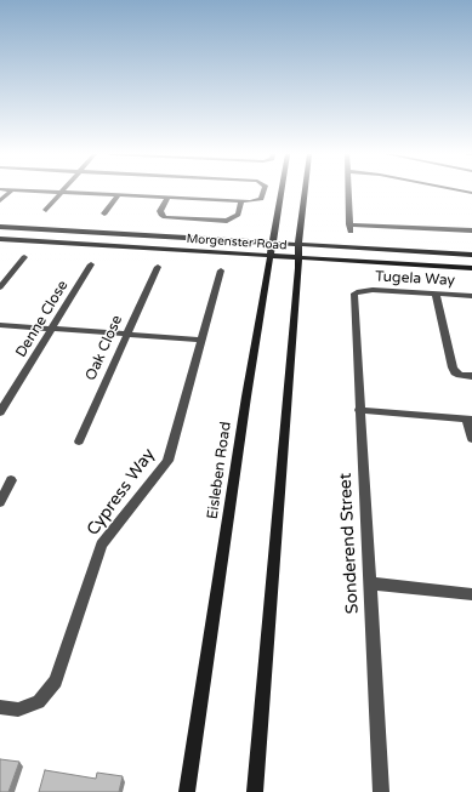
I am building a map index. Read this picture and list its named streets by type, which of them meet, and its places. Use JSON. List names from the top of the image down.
{
  "streets": {
    "main road": ["Morgenster Road", "Eisleben Road"],
    "street": [
      "Tugela Way",
      "Denne Close",
      "Oak Close",
      "Cypress Way",
      "Sonderend Street"
    ]
  },
  "crossings": [
    ["Morgenster Road", "Eisleben Road"],
    ["Tugela Way", "Sonderend Street"]
  ]
}
